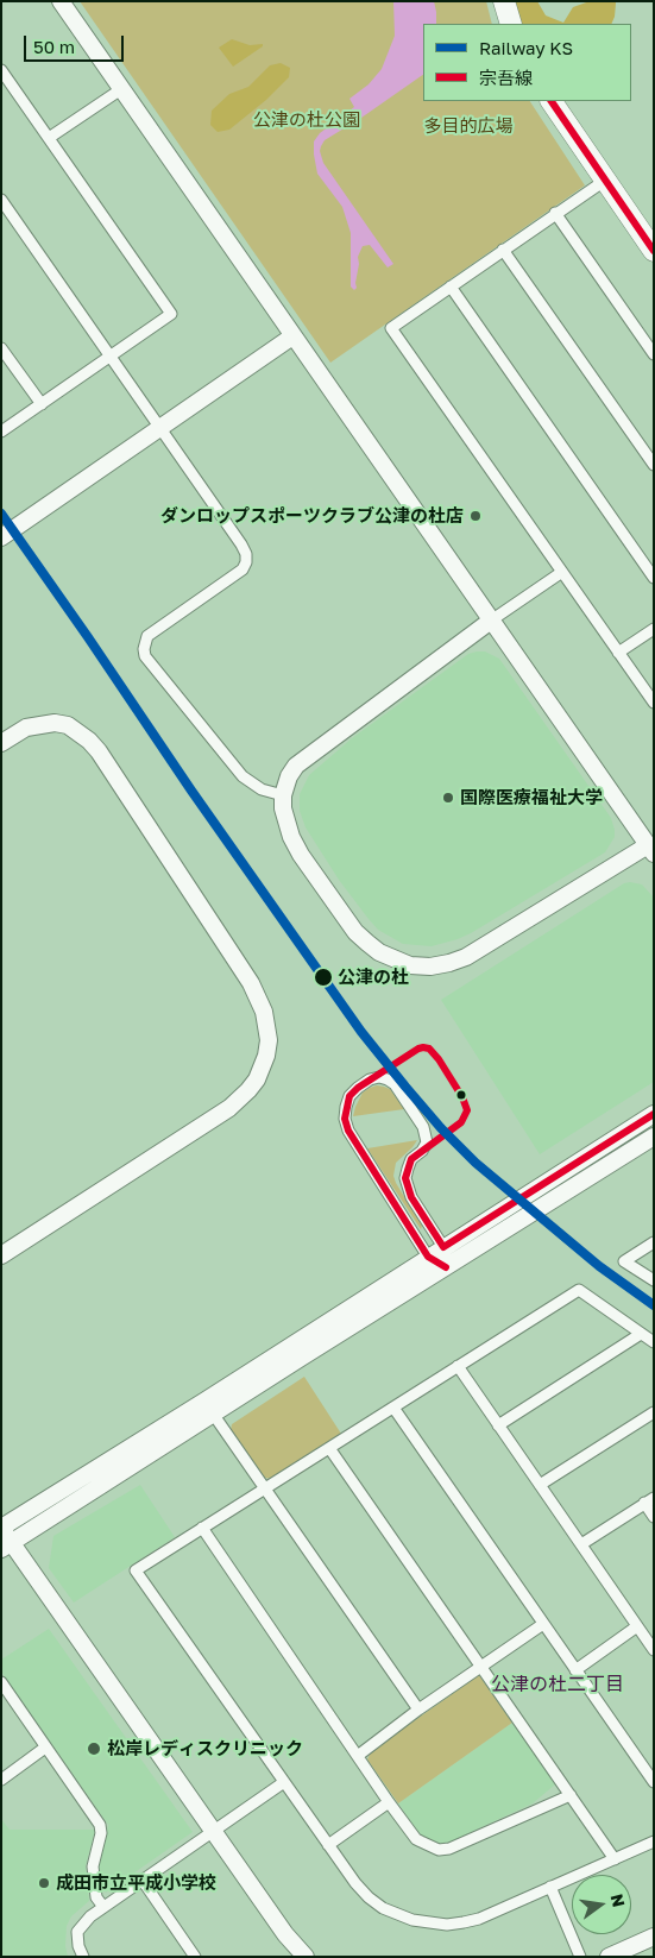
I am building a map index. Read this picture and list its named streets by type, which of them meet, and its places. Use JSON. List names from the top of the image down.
{
  "districts": ["公津の杜二丁目"],
  "parks": ["公津の杜公園", "多目的広場"],
  "places": [
    "ダンロップスポーツクラブ公津の杜店",
    "国際医療福祉大学",
    "公津の杜",
    "松岸レディスクリニック",
    "成田市立平成小学校"
  ],
  "lines": ["transit line 宗吾線", "rail line KS"],
  "legend": ["Railway KS", "宗吾線"],
  "scale_bar": "50 m",
  "north": "right"
}
